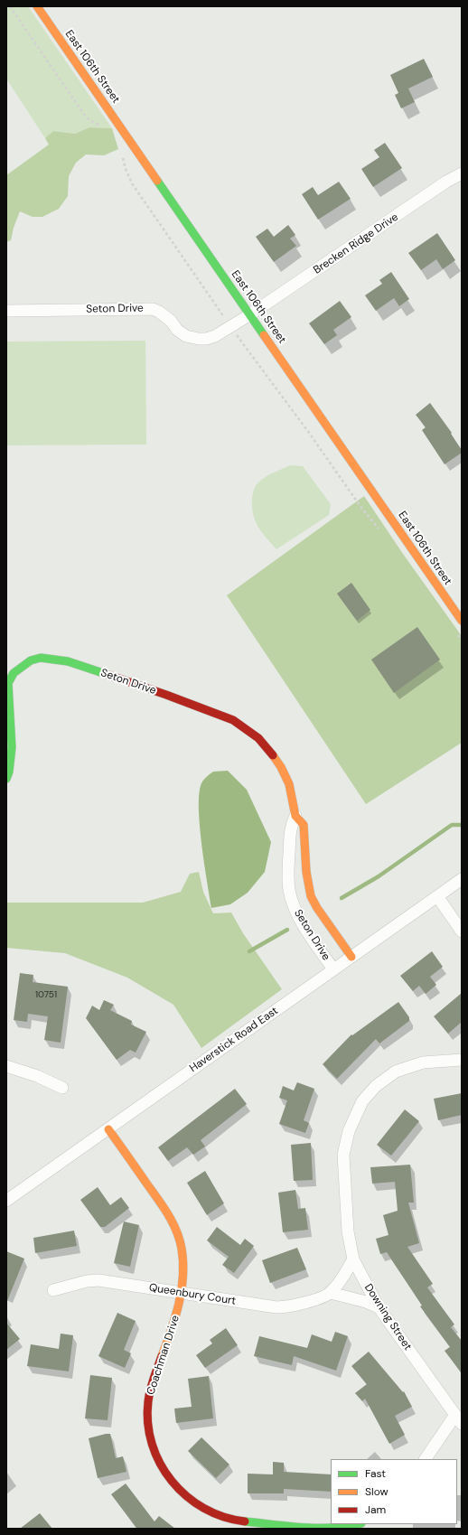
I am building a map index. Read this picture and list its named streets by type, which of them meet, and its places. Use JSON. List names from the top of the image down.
{
  "streets": {
    "street": [
      "East 106th Street",
      "Brecken Ridge Drive",
      "Seton Drive",
      "Haverstick Road East",
      "Queenbury Court",
      "Downing Street",
      "Coachman Drive"
    ]
  },
  "crossings": [
    ["East 106th Street", "Brecken Ridge Drive"],
    ["East 106th Street", "Seton Drive"],
    ["Brecken Ridge Drive", "Seton Drive"],
    ["Seton Drive", "Haverstick Road East"],
    ["Haverstick Road East", "Coachman Drive"],
    ["Queenbury Court", "Coachman Drive"]
  ],
  "house_numbers": ["10751"],
  "legend": ["Fast", "Slow", "Jam"]
}
